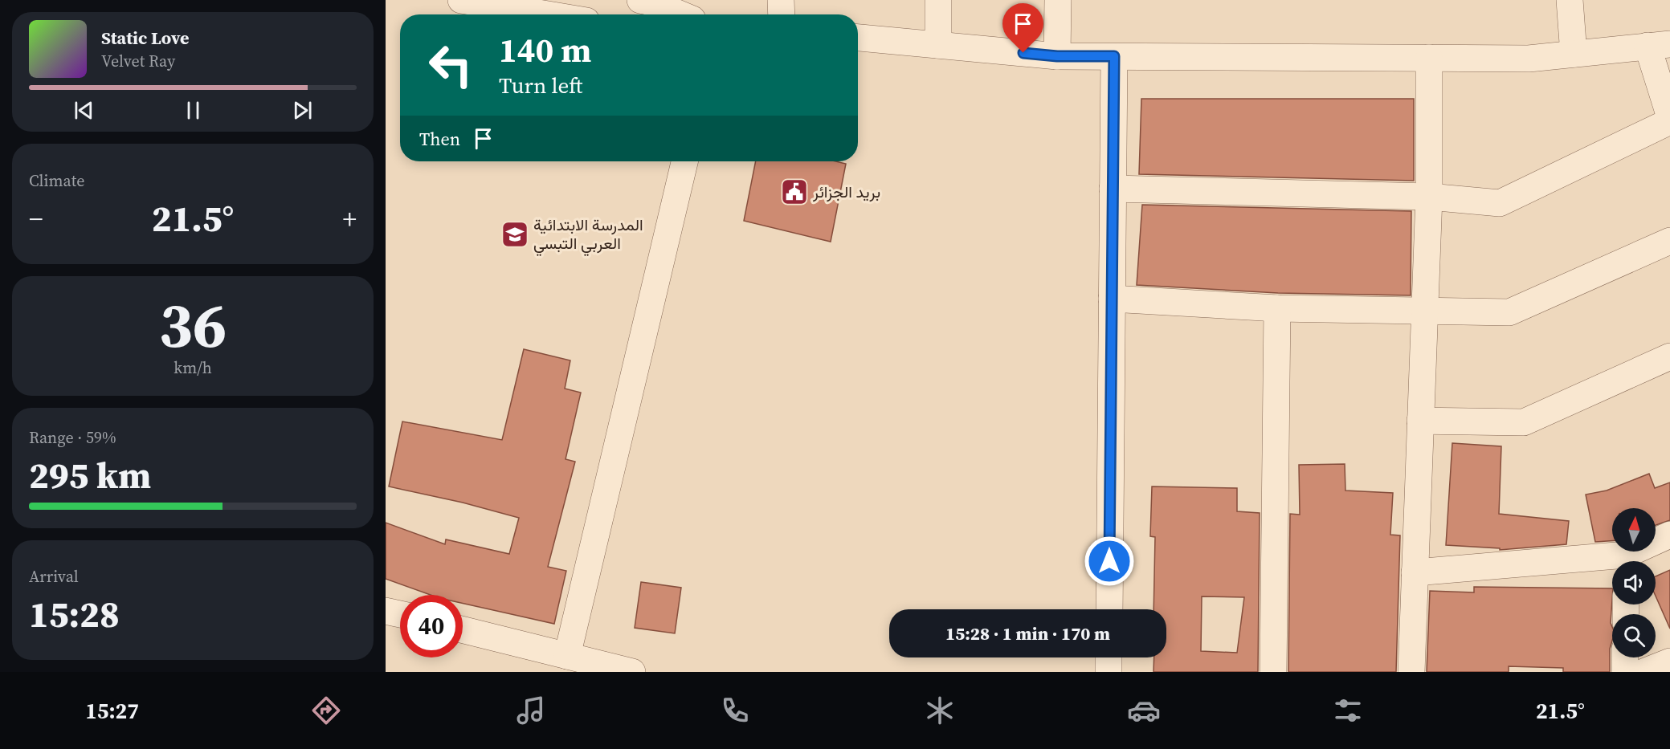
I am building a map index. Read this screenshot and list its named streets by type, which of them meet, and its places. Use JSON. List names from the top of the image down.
{
  "places": {
    "public building": ["بريد الجزائر"],
    "school or university": ["المدرسة الابتدائية العربي التبسي"]
  },
  "north": "top",
  "page": {
    "turn": ["140 m", "Turn left"],
    "song": ["Static Love", "Velvet Ray"],
    "then": "Then",
    "tile": [
      "Climate",
      ["36", "km/h"],
      ["Range · 59%", "295 km"],
      ["Arrival", "15:28"]
    ],
    "heat": ["−", "21.5°", "+"],
    "limit": "40",
    "trip": "15:28 · 1 min · 170 m",
    "tabs": ["15:27", "21.5°"]
  }
}
